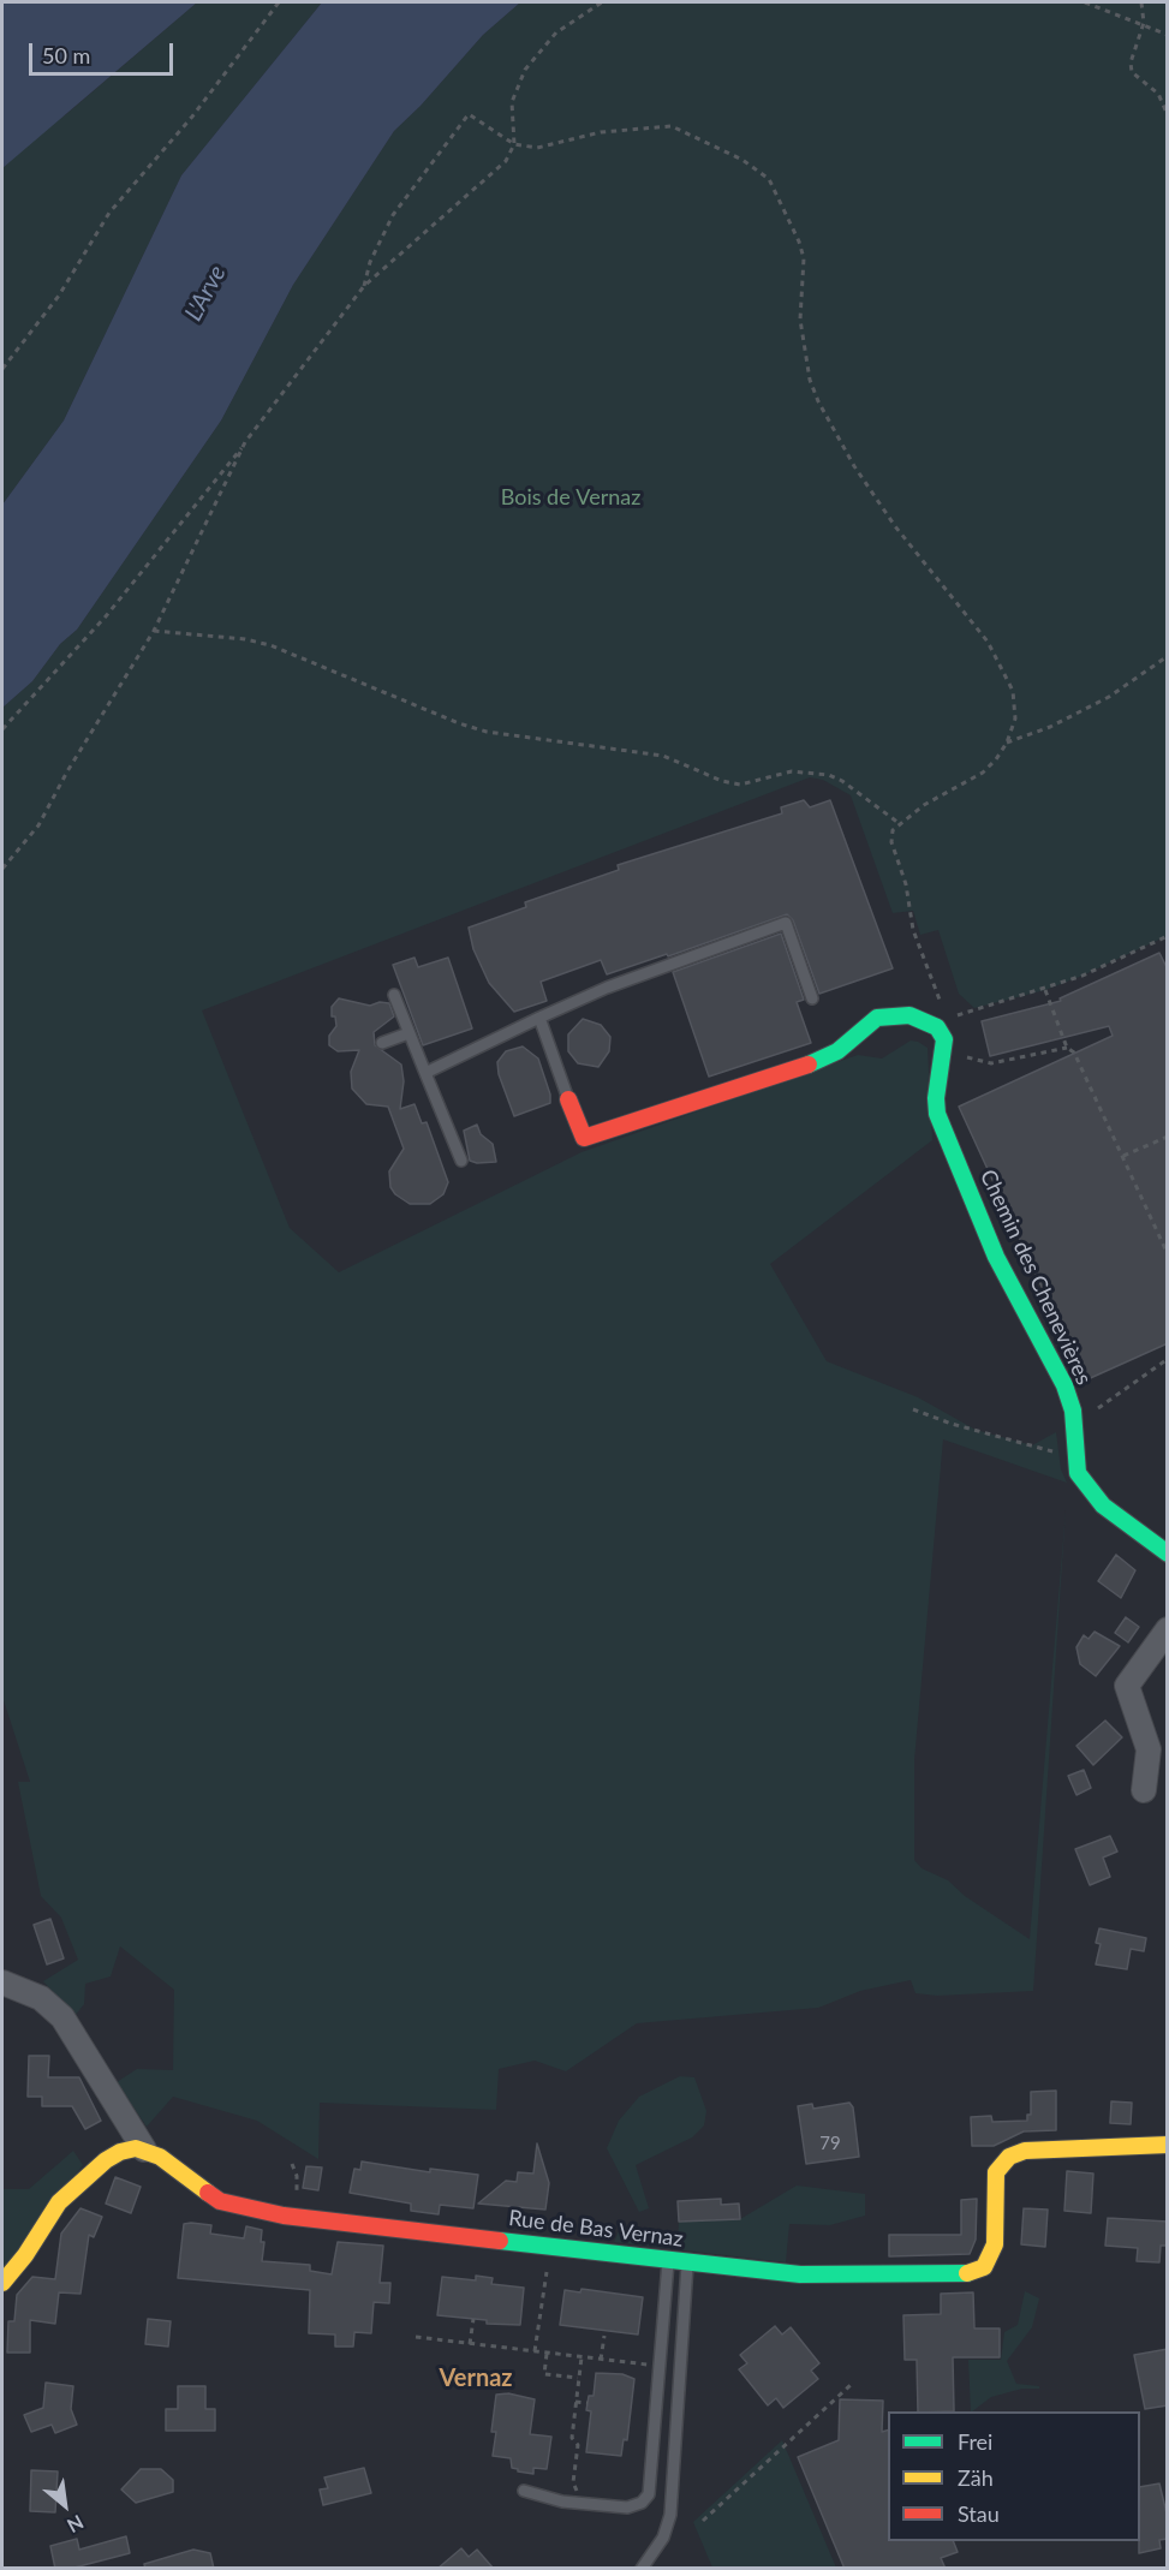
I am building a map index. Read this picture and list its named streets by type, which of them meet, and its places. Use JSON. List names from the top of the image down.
{
  "streets": {
    "street": ["Chemin des Chenevières", "Rue de Bas Vernaz"]
  },
  "districts": ["Vernaz"],
  "water": ["L'Arve"],
  "parks": ["Bois de Vernaz"],
  "house_numbers": ["79"],
  "legend": ["Frei", "Zäh", "Stau"],
  "scale_bar": "50 m",
  "north": "bottom right"
}
